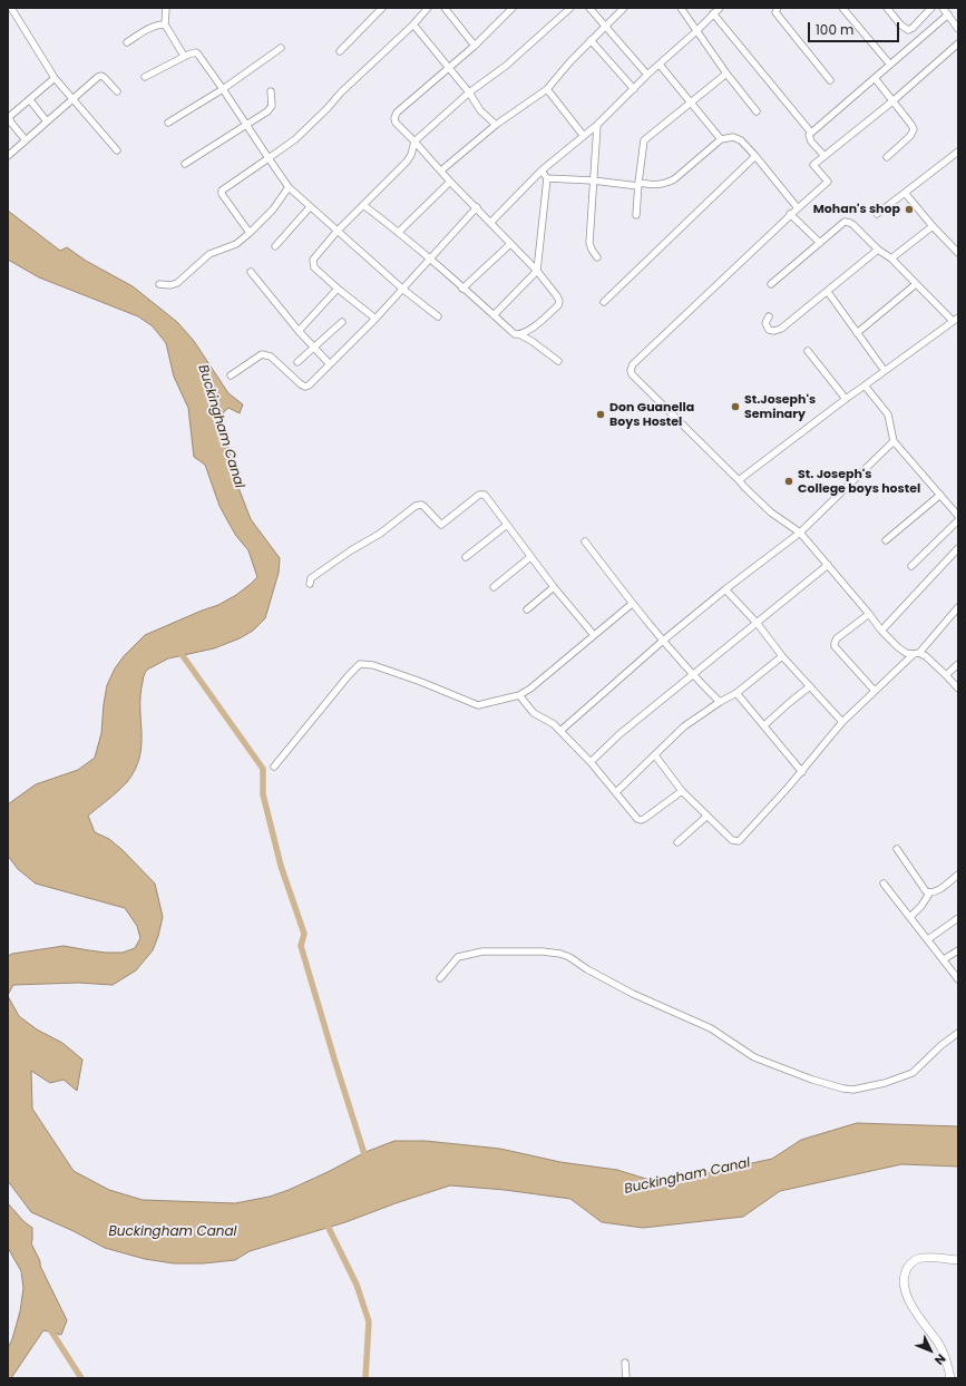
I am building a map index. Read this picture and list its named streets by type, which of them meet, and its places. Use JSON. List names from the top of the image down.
{
  "water": ["Buckingham Canal"],
  "places": [
    "Mohan's shop",
    "St.Joseph's Seminary",
    "Don Guanella Boys Hostel",
    "St. Joseph's College boys hostel"
  ],
  "scale_bar": "100 m",
  "north": "bottom right"
}
